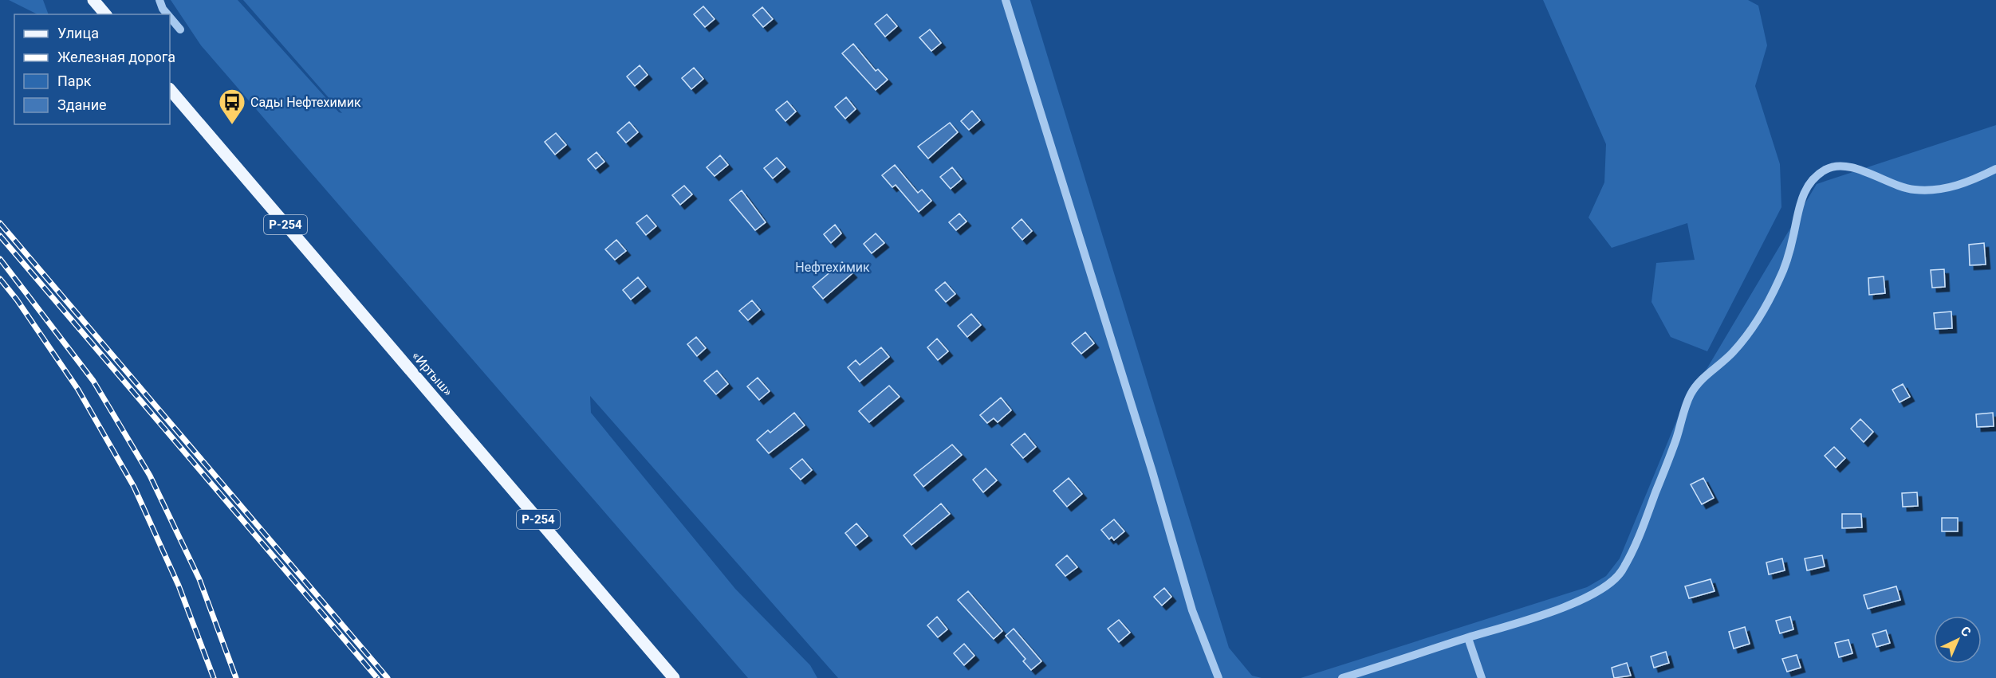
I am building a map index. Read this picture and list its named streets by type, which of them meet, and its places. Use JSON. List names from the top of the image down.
{
  "streets": {
    "main road": ["Р-254", "«Иртыш»"]
  },
  "parks": ["Нефтехимик"],
  "places": {
    "bus stop": ["Сады Нефтехимик"]
  },
  "legend": [
    "Улица",
    "Железная дорога",
    "Парк",
    "Здание"
  ],
  "north": "top right"
}
